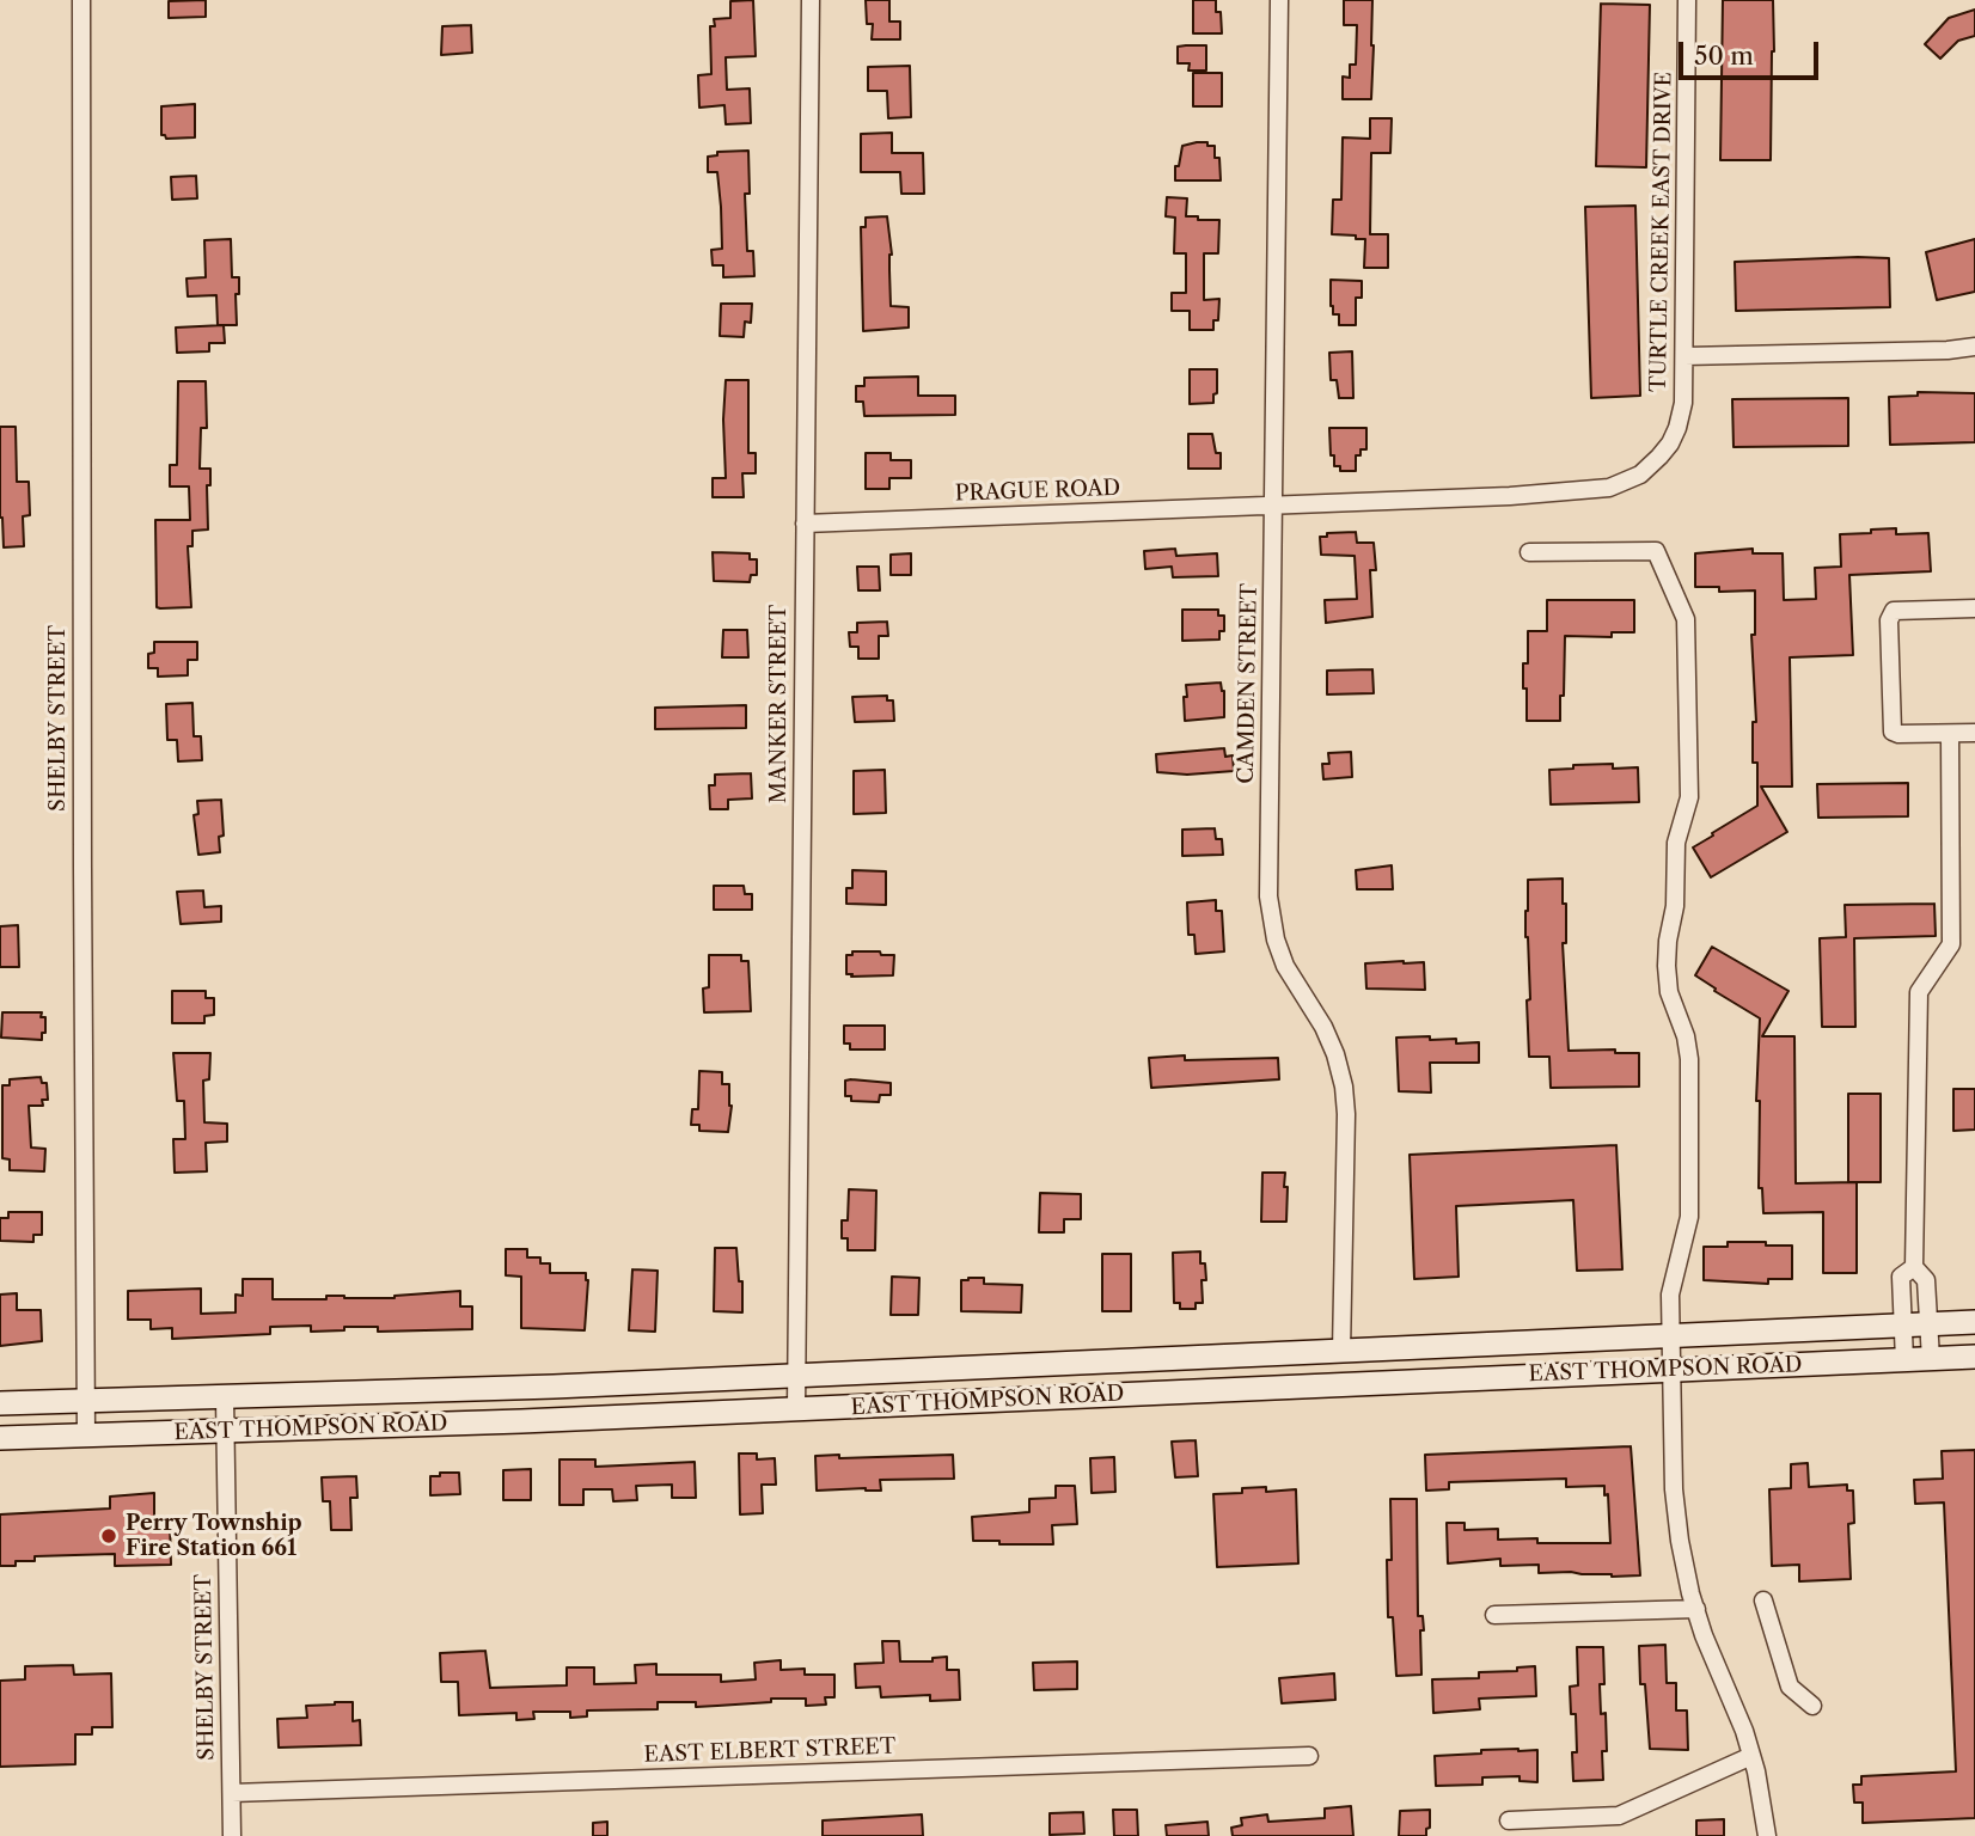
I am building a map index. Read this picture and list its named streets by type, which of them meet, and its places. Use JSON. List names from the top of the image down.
{
  "streets": {
    "main road": ["EAST THOMPSON ROAD"],
    "street": [
      "TURTLE CREEK EAST DRIVE",
      "PRAGUE ROAD",
      "CAMDEN STREET",
      "MANKER STREET",
      "SHELBY STREET",
      "EAST ELBERT STREET"
    ]
  },
  "crossings": [
    ["TURTLE CREEK EAST DRIVE", "PRAGUE ROAD"],
    ["TURTLE CREEK EAST DRIVE", "CAMDEN STREET"],
    ["PRAGUE ROAD", "CAMDEN STREET"],
    ["PRAGUE ROAD", "MANKER STREET"],
    ["CAMDEN STREET", "EAST THOMPSON ROAD"],
    ["MANKER STREET", "EAST THOMPSON ROAD"],
    ["SHELBY STREET", "EAST THOMPSON ROAD"],
    ["SHELBY STREET", "EAST ELBERT STREET"]
  ],
  "places": ["Perry Township Fire Station 661"],
  "scale_bar": "50 m"
}
